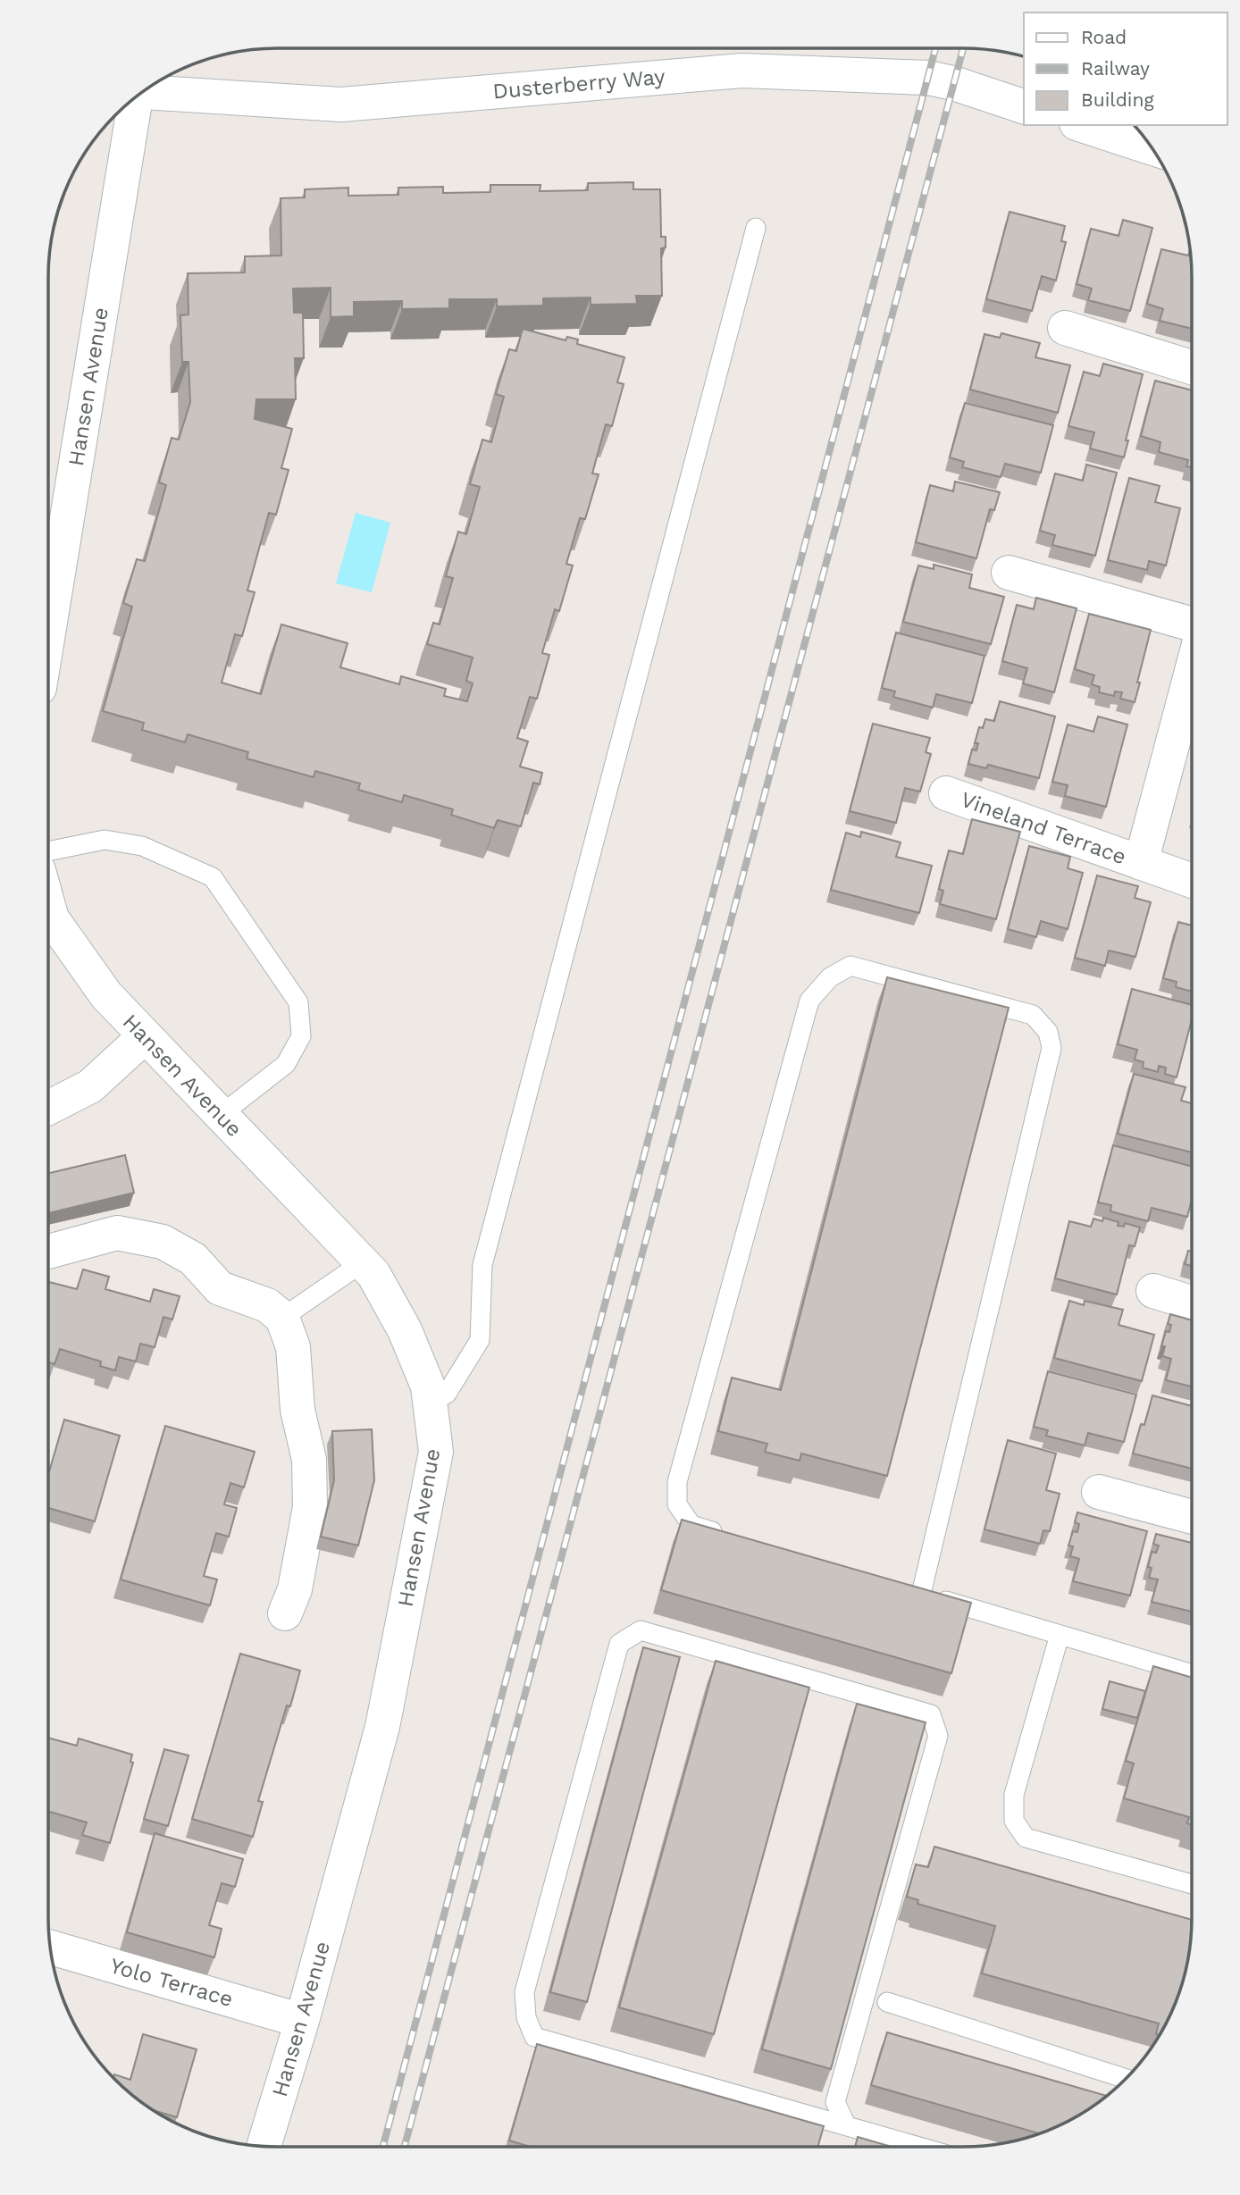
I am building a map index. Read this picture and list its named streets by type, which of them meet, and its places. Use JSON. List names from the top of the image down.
{
  "streets": {
    "street": [
      "Dusterberry Way",
      "Hansen Avenue",
      "Vineland Terrace",
      "Yolo Terrace"
    ]
  },
  "crossings": [
    ["Hansen Avenue", "Yolo Terrace"]
  ],
  "legend": ["Road", "Railway", "Building"]
}
